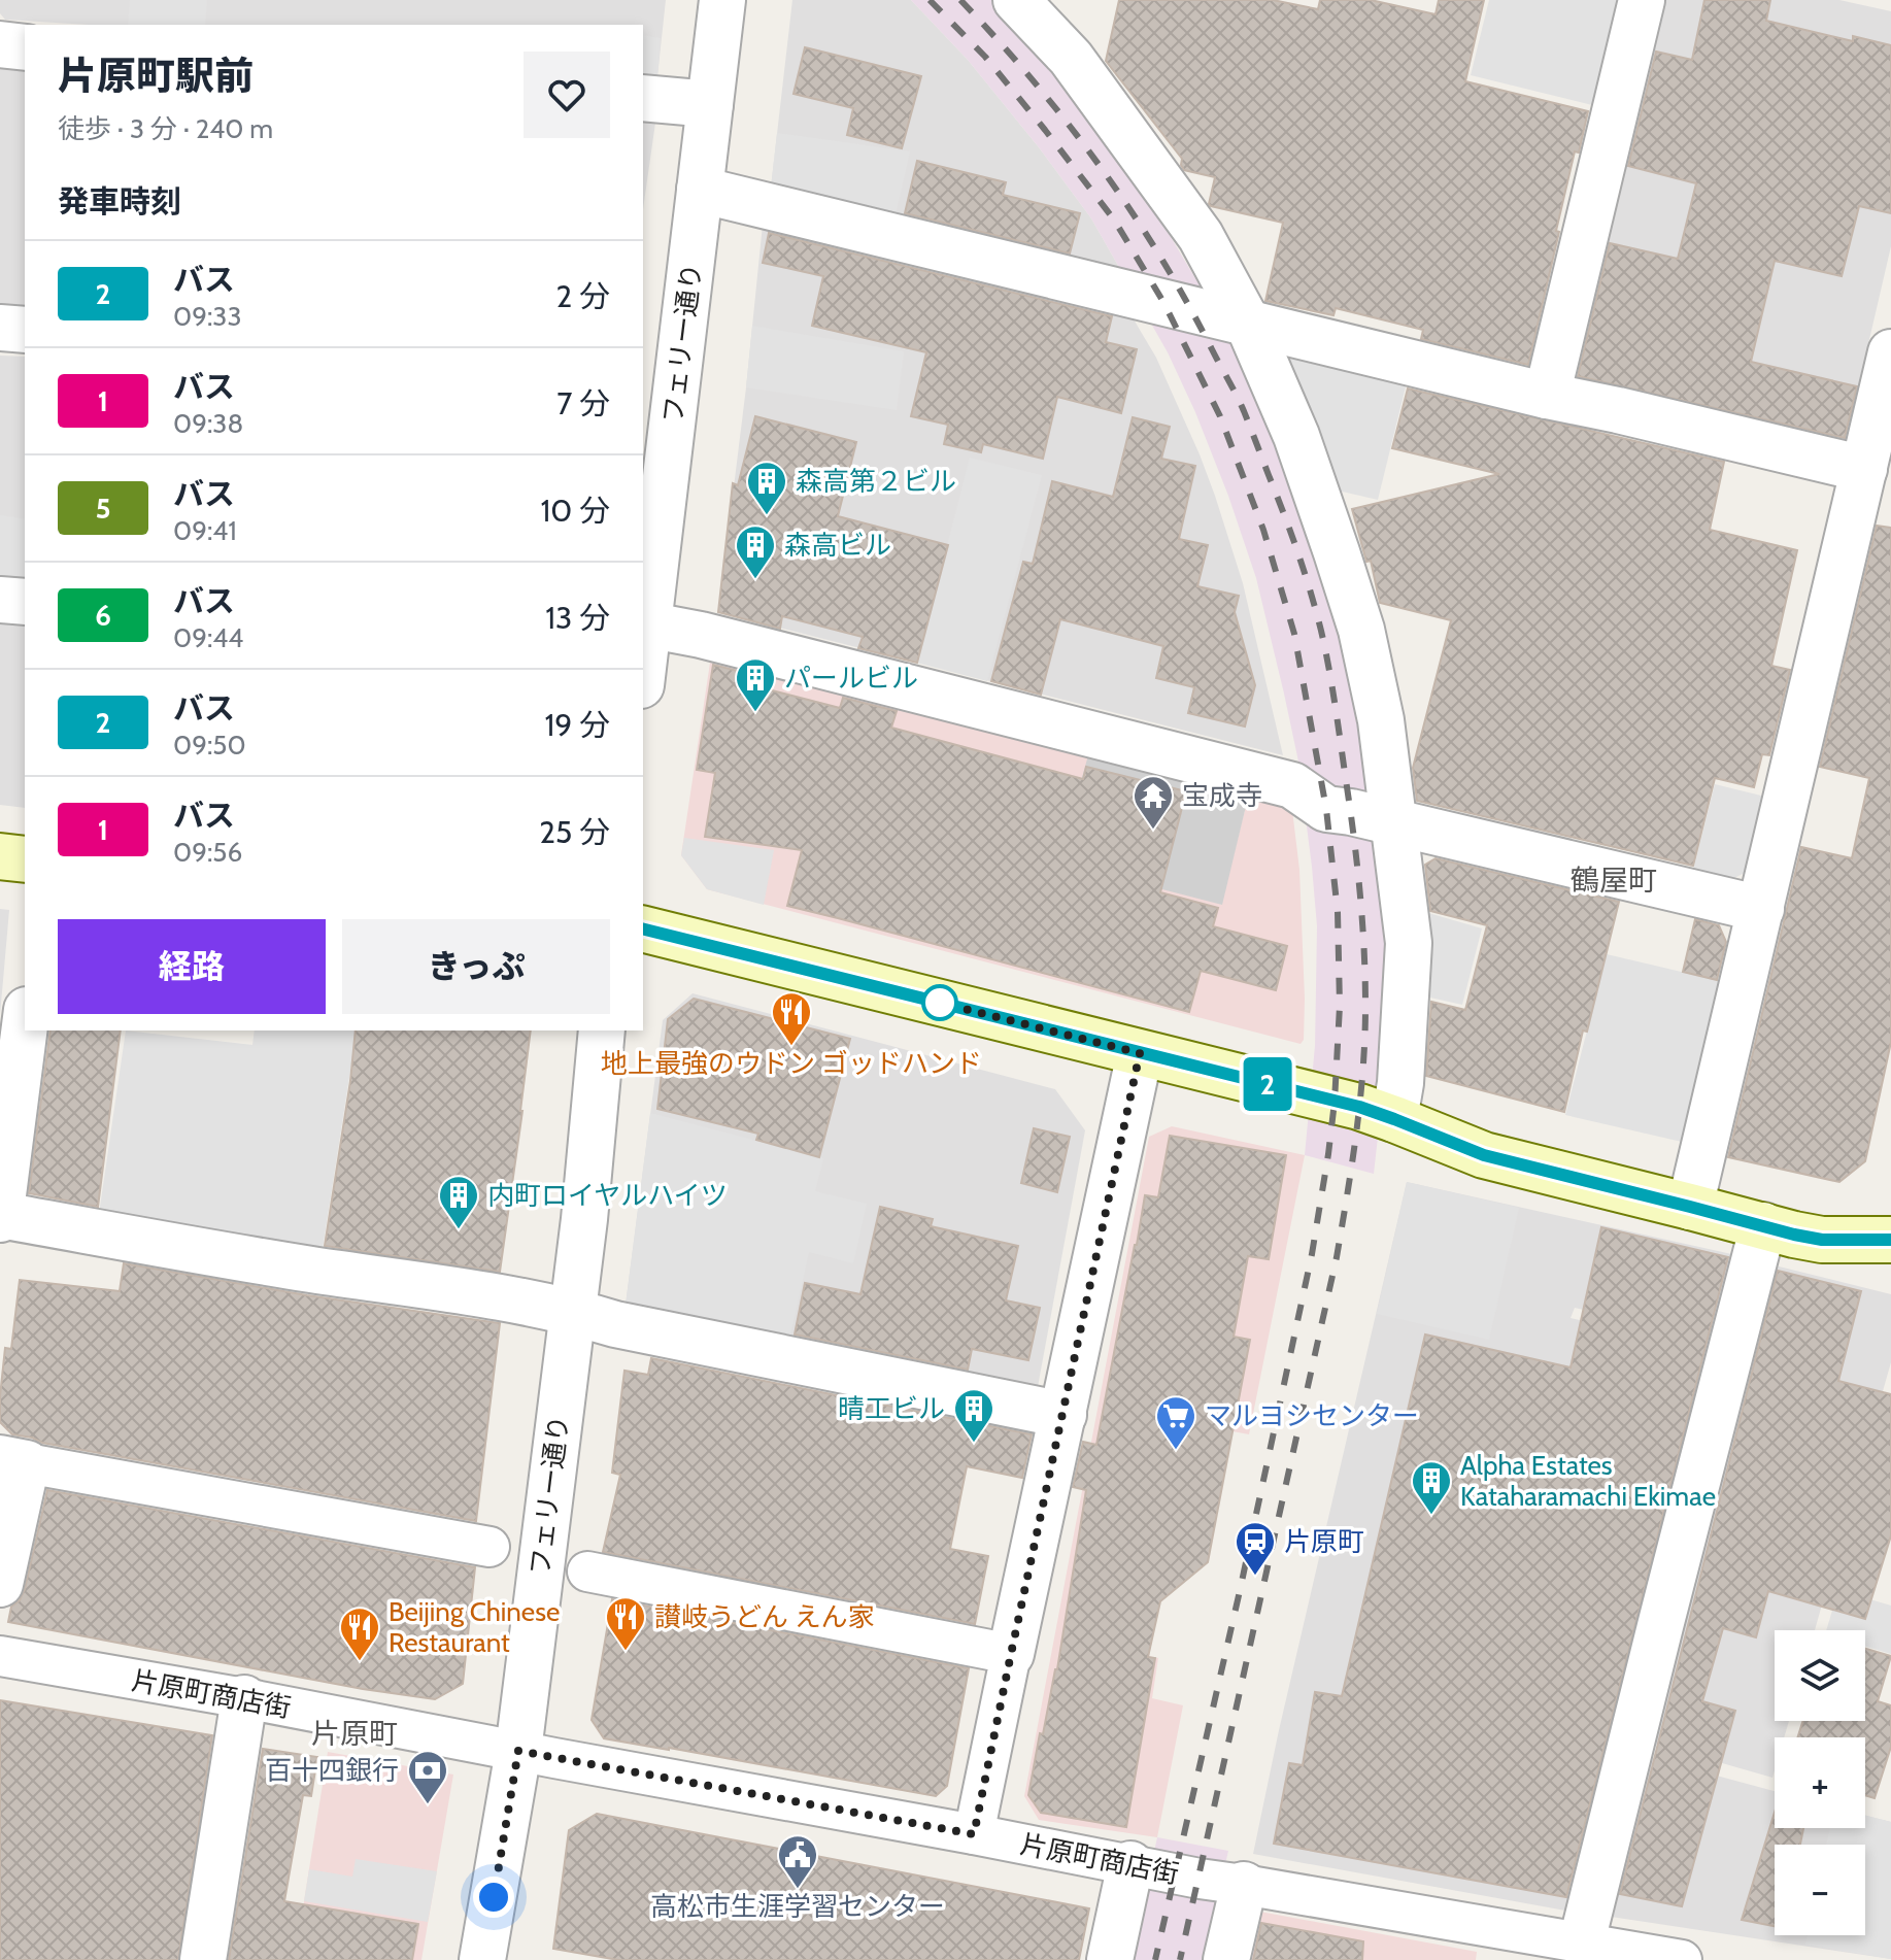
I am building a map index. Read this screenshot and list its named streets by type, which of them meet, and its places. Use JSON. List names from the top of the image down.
{
  "streets": {
    "street": ["フェリー通り", "片原町商店街"]
  },
  "crossings": [
    ["フェリー通り", "片原町商店街"]
  ],
  "districts": ["鶴屋町", "片原町"],
  "places": {
    "building": [
      "森高第２ビル",
      "森高ビル",
      "パールビル",
      "内町ロイヤルハイツ",
      "晴工ビル",
      "Alpha Estates Kataharamachi Ekimae"
    ],
    "temple": ["宝成寺"],
    "restaurant": ["地上最強のウドン ゴッドハンド", "讃岐うどん えん家", "Beijing Chinese Restaurant"],
    "supermarket": ["マルヨシセンター"],
    "station": ["片原町"],
    "bank": ["百十四銀行"],
    "public building": ["高松市生涯学習センター"]
  },
  "lines": ["bus line 2"],
  "page": {
    "on_map": "2",
    "heading": [
      ["片原町駅前", "徒歩 · 3 分 · 240 m"],
      "発車時刻"
    ],
    "list": [
      {
        "mark": "2",
        "name": "バス",
        "note": "09:33",
        "value": "2 分"
      },
      {
        "mark": "1",
        "name": "バス",
        "note": "09:38",
        "value": "7 分"
      },
      {
        "mark": "5",
        "name": "バス",
        "note": "09:41",
        "value": "10 分"
      },
      {
        "mark": "6",
        "name": "バス",
        "note": "09:44",
        "value": "13 分"
      },
      {
        "mark": "2",
        "name": "バス",
        "note": "09:50",
        "value": "19 分"
      },
      {
        "mark": "1",
        "name": "バス",
        "note": "09:56",
        "value": "25 分"
      }
    ],
    "buttons": ["経路", "きっぷ"],
    "map_buttons": ["+", "−"]
  }
}
